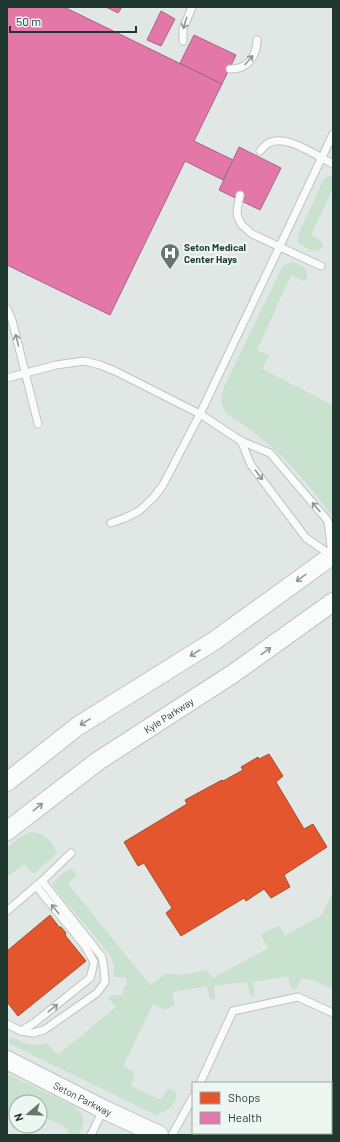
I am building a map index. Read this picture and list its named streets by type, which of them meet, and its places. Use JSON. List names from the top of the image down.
{
  "streets": {
    "street": ["Kyle Parkway", "Seton Parkway"]
  },
  "places": {
    "hospital": ["Seton Medical Center Hays"]
  },
  "legend": ["Shops", "Health"],
  "scale_bar": "50 m",
  "north": "left"
}
